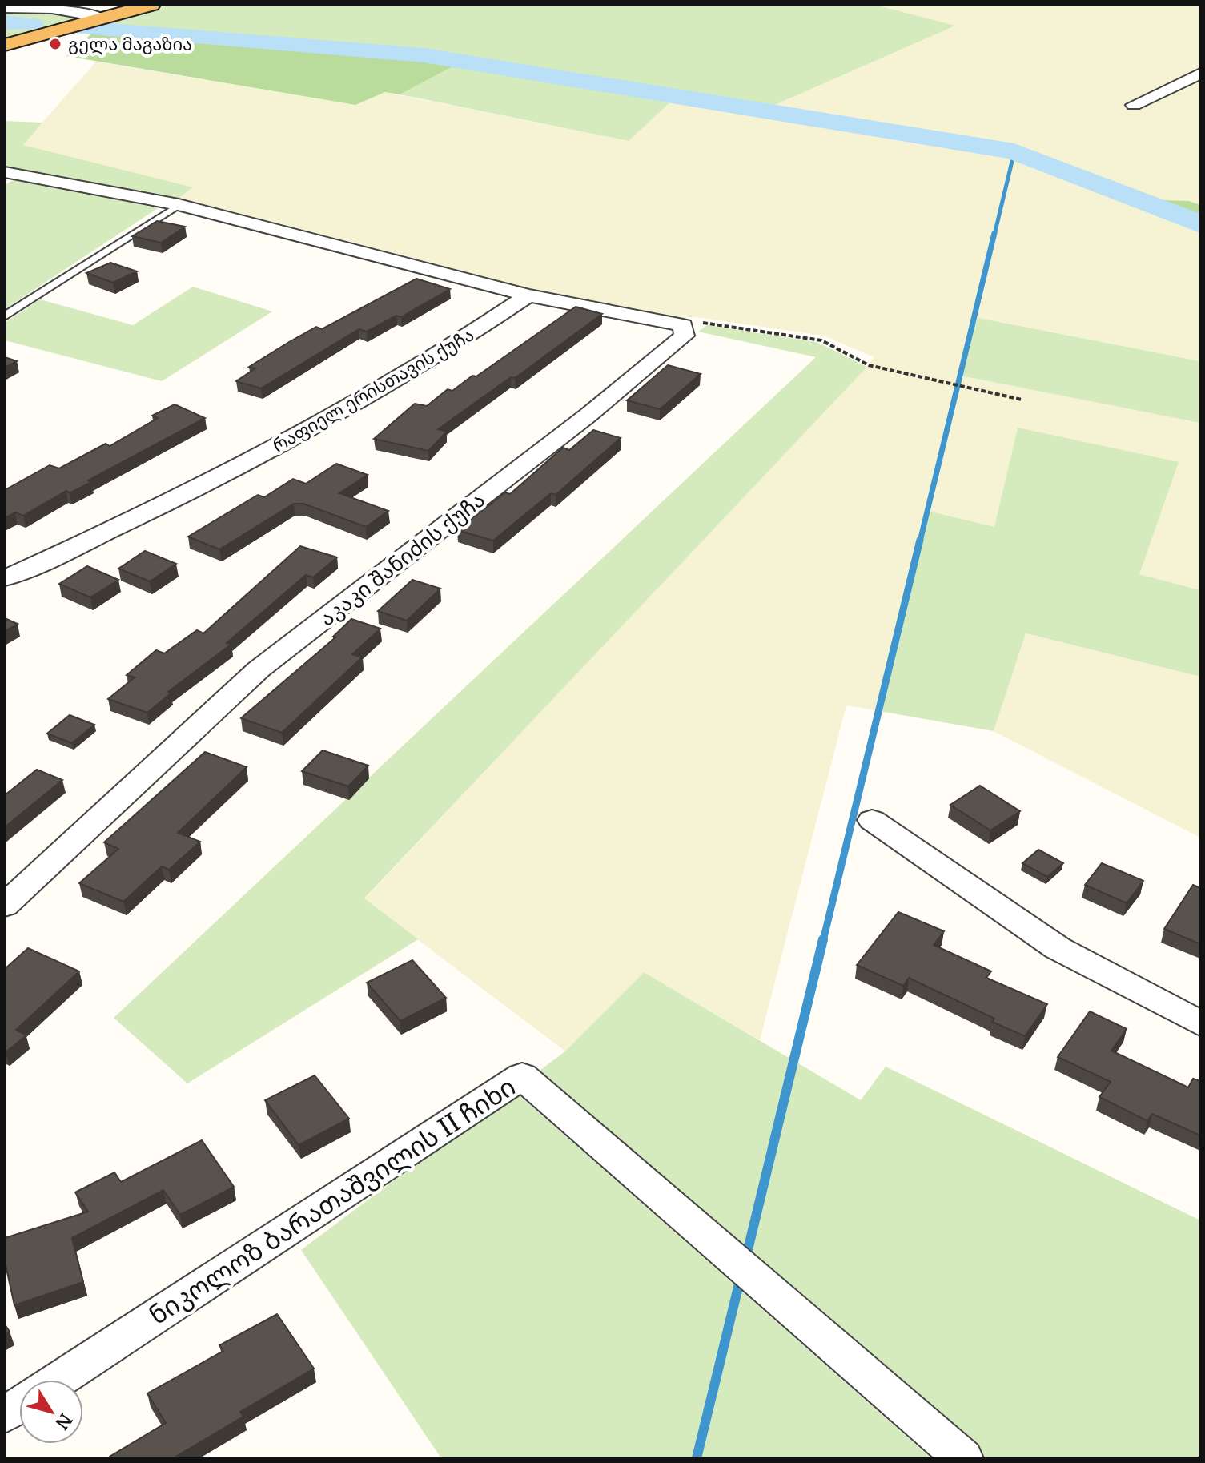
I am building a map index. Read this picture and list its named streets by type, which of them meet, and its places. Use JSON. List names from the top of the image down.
{
  "streets": {
    "street": ["რაფიელ ერისთავის ქუჩა", "აკაკი შანიძის ქუჩა", "ნიკოლოზ ბარათაშვილის II ჩიხი"]
  },
  "places": ["გელა მაგაზია"],
  "north": "bottom right"
}
